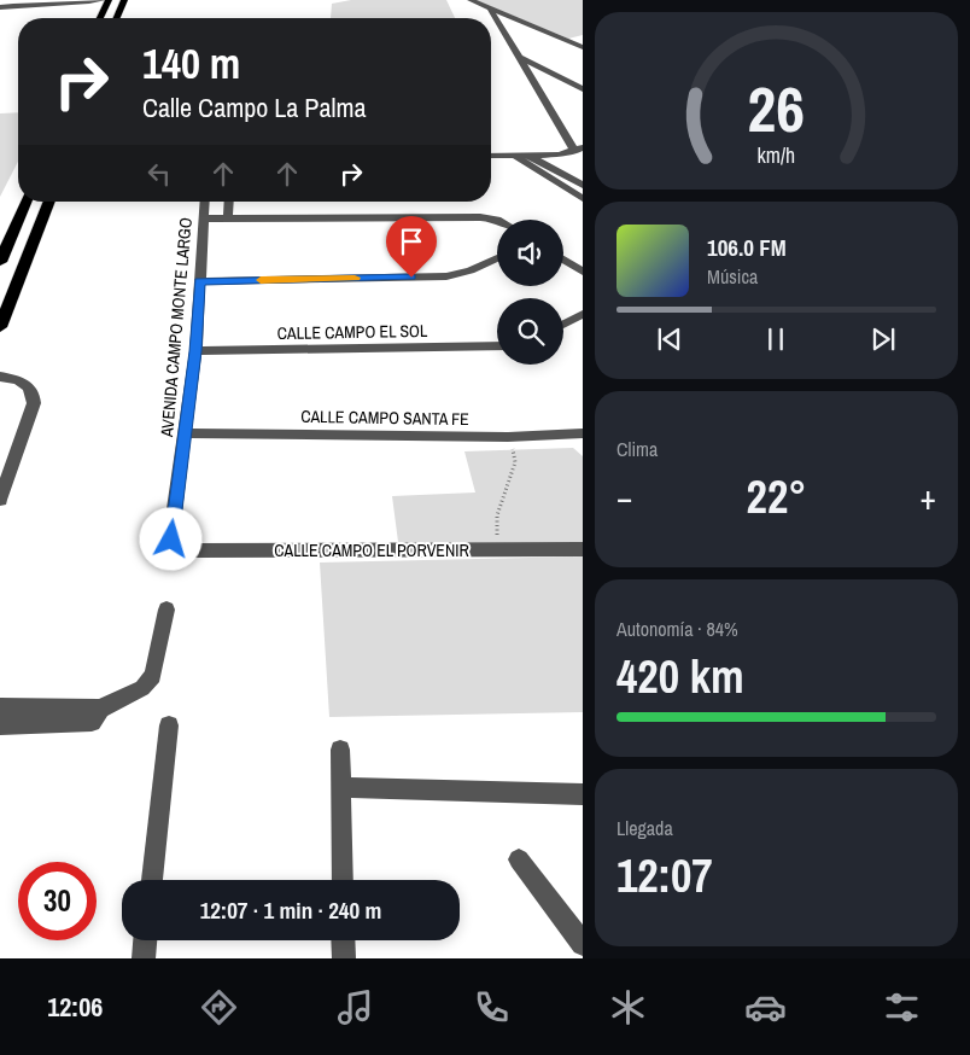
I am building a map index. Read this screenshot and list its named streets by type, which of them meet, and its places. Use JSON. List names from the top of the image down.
{
  "streets": {
    "street": [
      "AVENIDA CAMPO MONTE LARGO",
      "CALLE CAMPO EL SOL",
      "CALLE CAMPO SANTA FE",
      "CALLE CAMPO EL PORVENIR"
    ]
  },
  "crossings": [
    ["AVENIDA CAMPO MONTE LARGO", "CALLE CAMPO EL SOL"],
    ["AVENIDA CAMPO MONTE LARGO", "CALLE CAMPO SANTA FE"],
    ["AVENIDA CAMPO MONTE LARGO", "CALLE CAMPO EL PORVENIR"]
  ],
  "page": {
    "turn": ["140 m", "Calle Campo La Palma"],
    "song": ["106.0 FM", "Música"],
    "tile": [
      "Clima",
      ["Autonomía · 84%", "420 km"],
      ["Llegada", "12:07"]
    ],
    "heat": ["−", "22°", "+"],
    "limit": "30",
    "trip": "12:07 · 1 min · 240 m",
    "tabs": "12:06",
    "gauge": ["26", "km/h"]
  }
}
